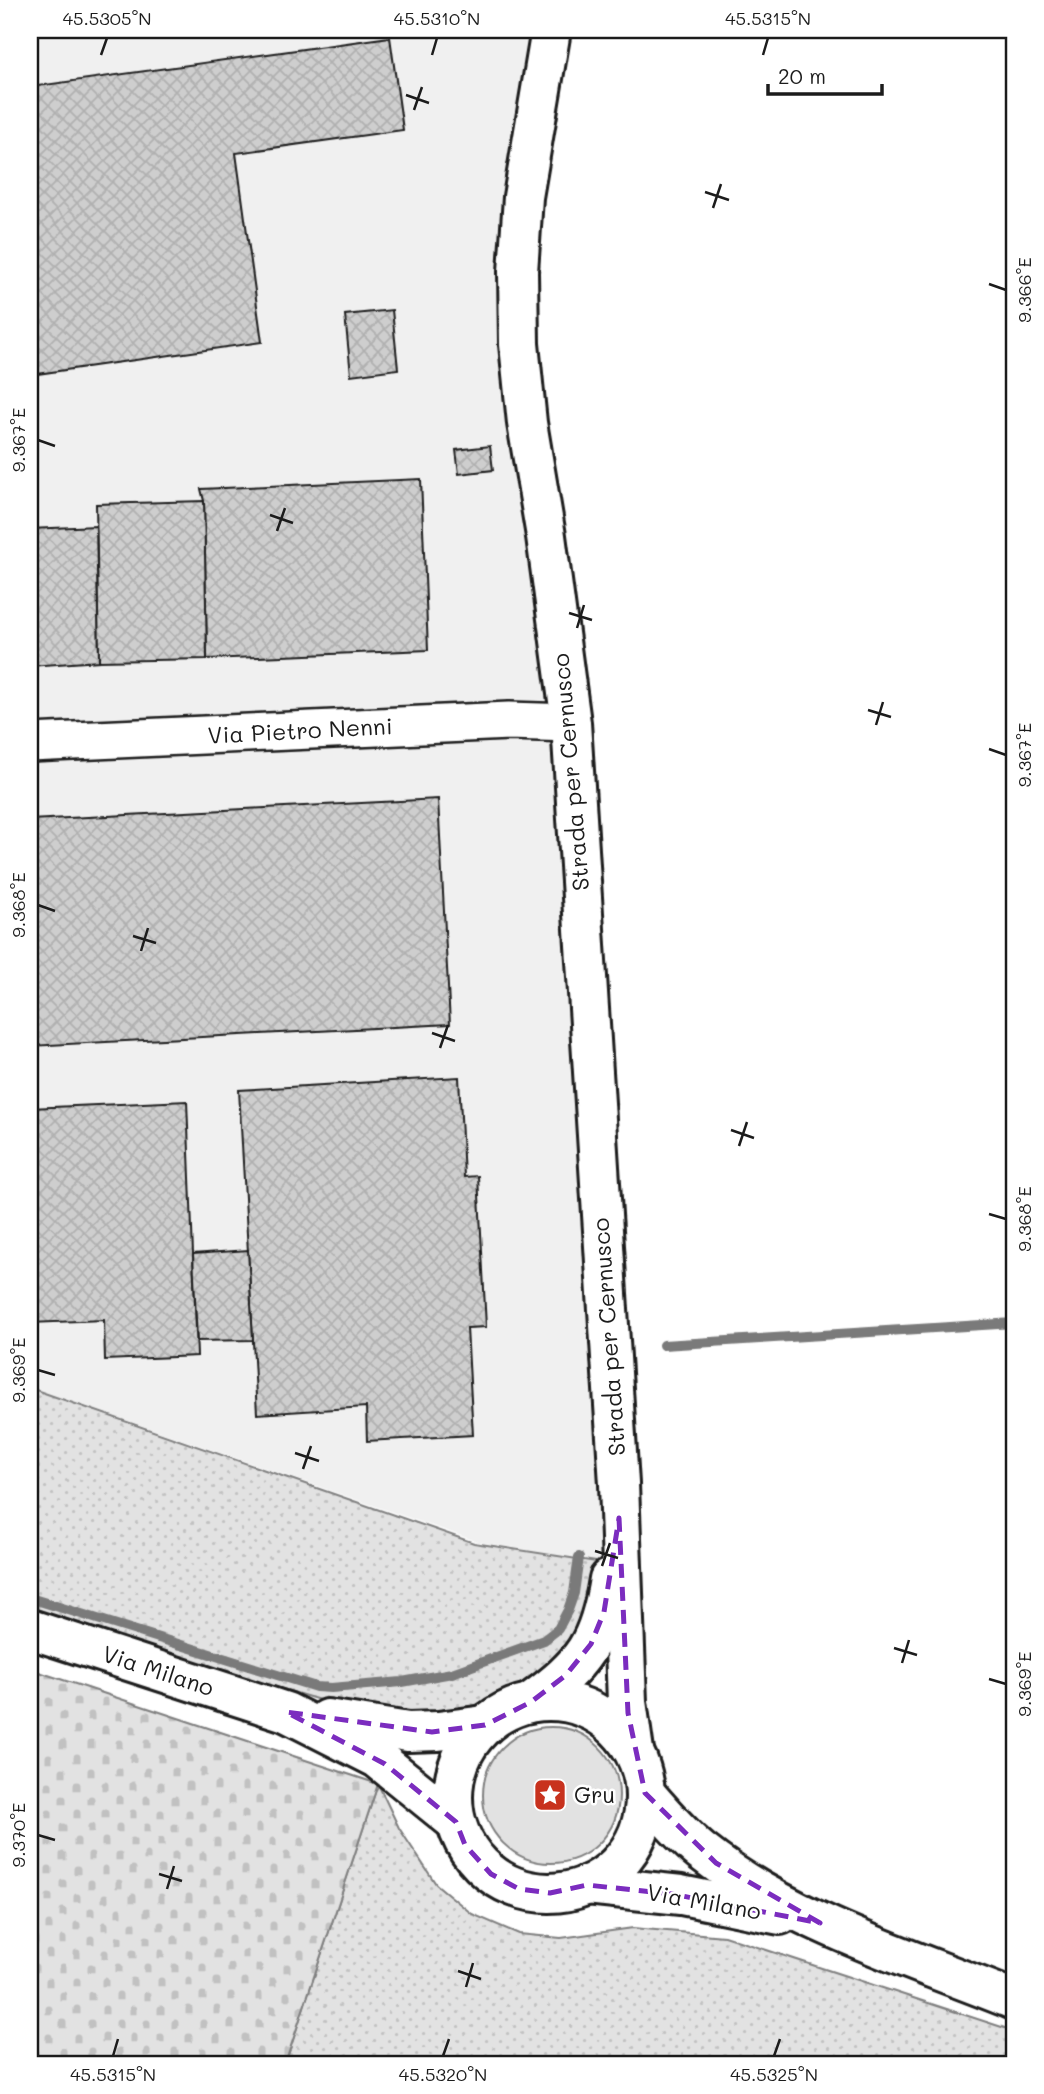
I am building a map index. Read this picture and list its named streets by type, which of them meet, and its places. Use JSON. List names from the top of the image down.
{
  "streets": {
    "street": ["Via Pietro Nenni", "Strada per Cernusco", "Via Milano"]
  },
  "crossings": [
    ["Via Pietro Nenni", "Strada per Cernusco"],
    ["Strada per Cernusco", "Via Milano"]
  ],
  "places": {
    "place": ["Gru"]
  },
  "scale_bar": "20 m",
  "coordinates": [
    "45.5305°N",
    "45.5310°N",
    "45.5315°N",
    "9.366°E",
    "9.367°E",
    "9.368°E",
    "9.369°E",
    "9.370°E",
    "45.5320°N",
    "45.5325°N"
  ]
}
